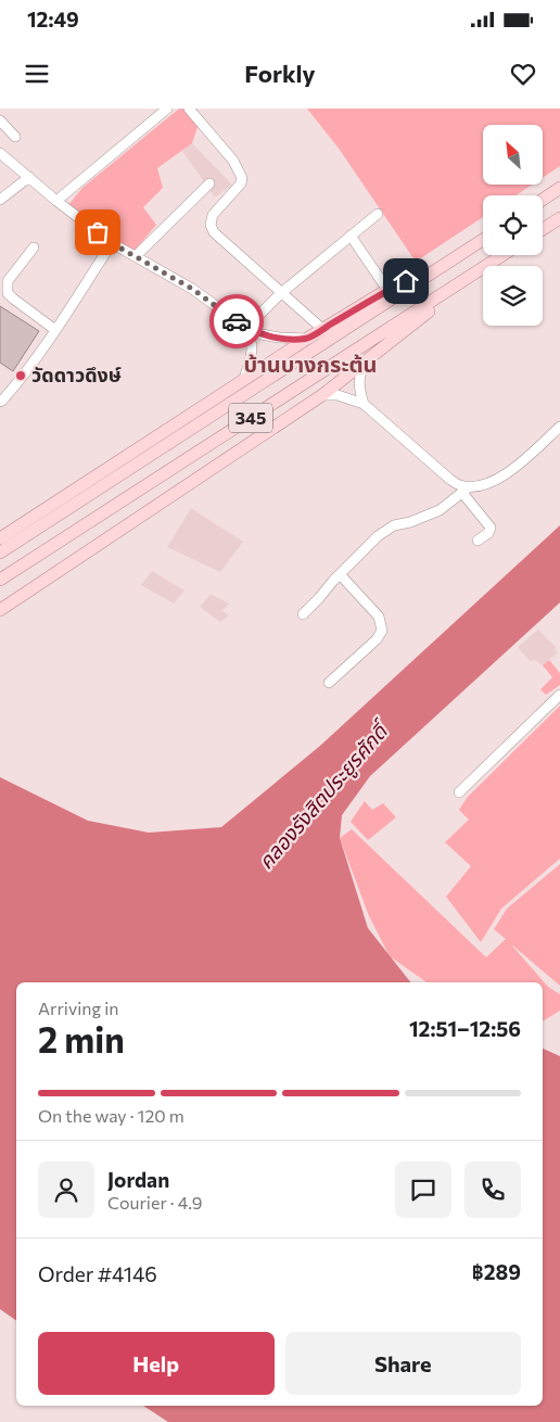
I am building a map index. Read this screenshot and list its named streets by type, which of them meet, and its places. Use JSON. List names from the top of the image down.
{
  "streets": {
    "main road": ["345"]
  },
  "districts": ["บ้านบางกระต้น"],
  "water": ["คลองรังสิตประยูรศักดิ์"],
  "places": ["วัดดาวดึงษ์"],
  "north": "top left",
  "page": {
    "status": "12:49",
    "header": "Forkly",
    "heading": ["2 min", "Arriving in", "12:51–12:56"],
    "panel": [
      "Jordan",
      "Courier · 4.9",
      "Order #4146",
      "฿289"
    ],
    "bar": "On the way · 120 m",
    "buttons": ["Help", "Share"]
  }
}
